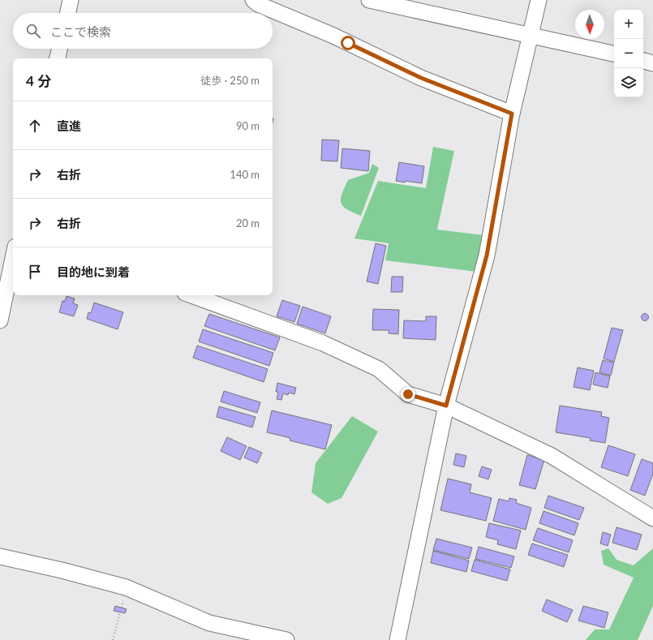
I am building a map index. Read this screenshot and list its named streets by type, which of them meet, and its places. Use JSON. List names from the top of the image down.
{
  "north": "bottom",
  "page": {
    "map_buttons": ["+", "−"],
    "search": "ここで検索",
    "heading": ["4 分", "徒歩 · 250 m"],
    "list": [
      ["直進", "90 m"],
      ["右折", "140 m"],
      ["右折", "20 m"],
      "目的地に到着"
    ]
  }
}
